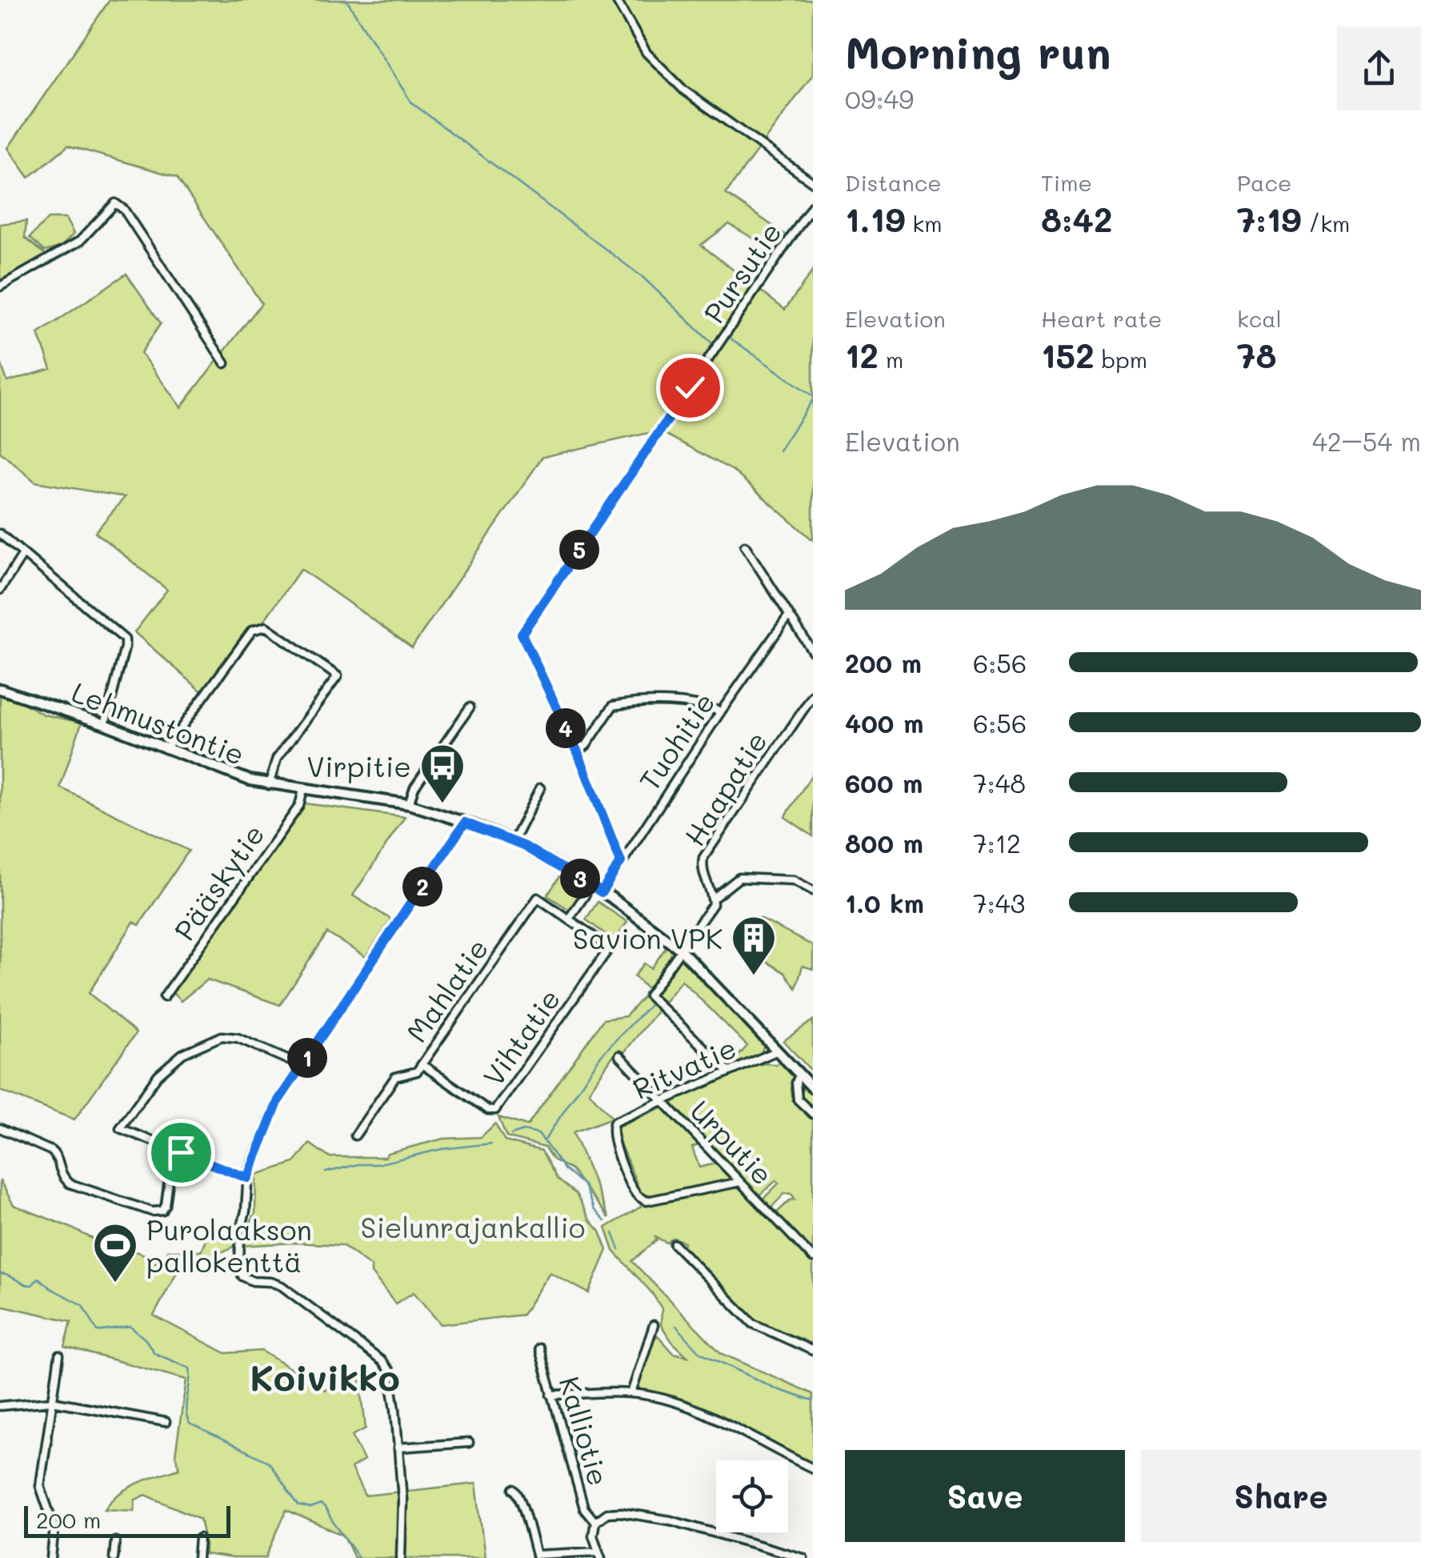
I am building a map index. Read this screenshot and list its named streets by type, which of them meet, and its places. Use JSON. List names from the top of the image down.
{
  "streets": {
    "main road": ["Lehmustontie"],
    "street": [
      "Pursutie",
      "Tuohitie",
      "Haapatie",
      "Pääskytie",
      "Mahlatie",
      "Vihtatie",
      "Ritvatie",
      "Urputie",
      "Kalliotie"
    ]
  },
  "crossings": [
    ["Pursutie", "Tuohitie"],
    ["Lehmustontie", "Tuohitie"],
    ["Lehmustontie", "Pääskytie"],
    ["Lehmustontie", "Ritvatie"],
    ["Mahlatie", "Vihtatie"],
    ["Ritvatie", "Urputie"]
  ],
  "districts": ["Koivikko"],
  "parks": ["Sielunrajankallio"],
  "places": {
    "bus stop": ["Virpitie"],
    "building": ["Savion VPK"],
    "sports": ["Purolaakson pallokenttä"]
  },
  "scale_bar": "200 m",
  "page": {
    "heading": ["Morning run", "09:49"],
    "stats": [
      ["Distance", "1.19 km"],
      ["Time", "8:42"],
      ["Pace", "7:19 /km"],
      ["Elevation", "12 m"],
      ["Heart rate", "152 bpm"],
      ["kcal", "78"]
    ],
    "chart": ["Elevation", "42–54 m"],
    "pins": [
      "5",
      "4",
      "3",
      "2",
      "1"
    ],
    "list": [
      {
        "name": "200 m",
        "note": "6:56"
      },
      {
        "name": "400 m",
        "note": "6:56"
      },
      {
        "name": "600 m",
        "note": "7:48"
      },
      {
        "name": "800 m",
        "note": "7:12"
      },
      {
        "name": "1.0 km",
        "note": "7:43"
      }
    ],
    "buttons": ["Save", "Share"],
    "scale": "200 m"
  }
}
